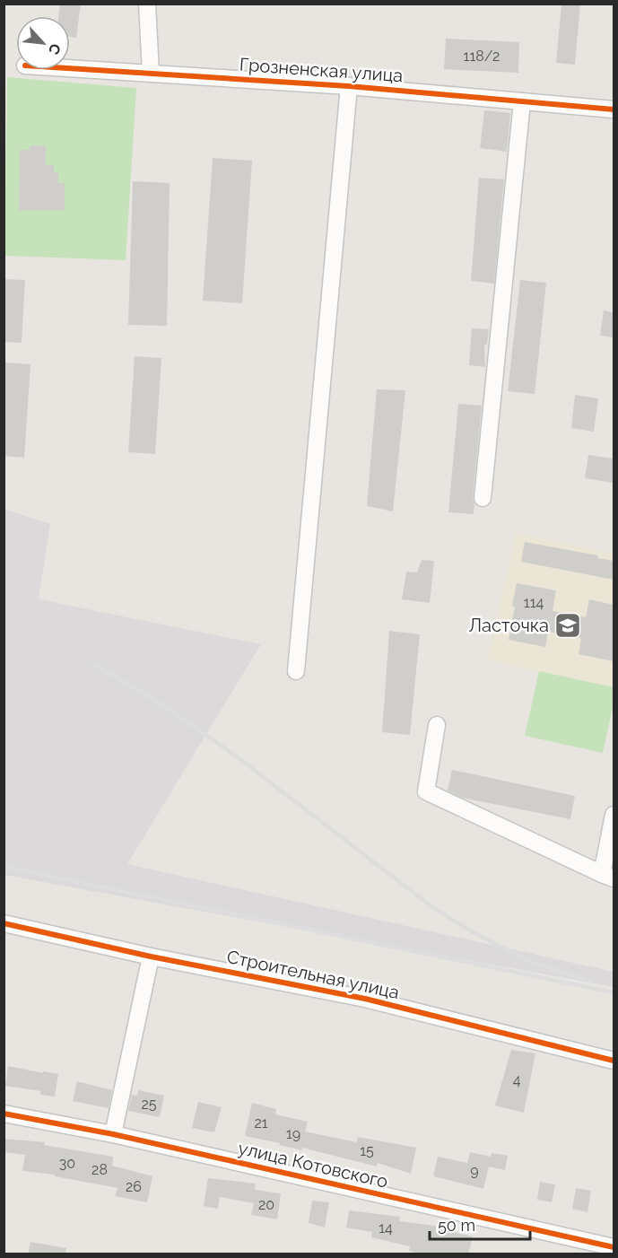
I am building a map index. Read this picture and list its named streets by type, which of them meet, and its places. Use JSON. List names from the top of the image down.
{
  "streets": {
    "street": ["Грозненская улица", "Строительная улица", "улица Котовского"]
  },
  "places": {
    "school or university": ["Ласточка"]
  },
  "house_numbers": [
    "118/2",
    "114",
    "4",
    "25",
    "21",
    "19",
    "15",
    "30",
    "28",
    "9",
    "26",
    "20",
    "14"
  ],
  "scale_bar": "50 m",
  "north": "bottom right"
}
